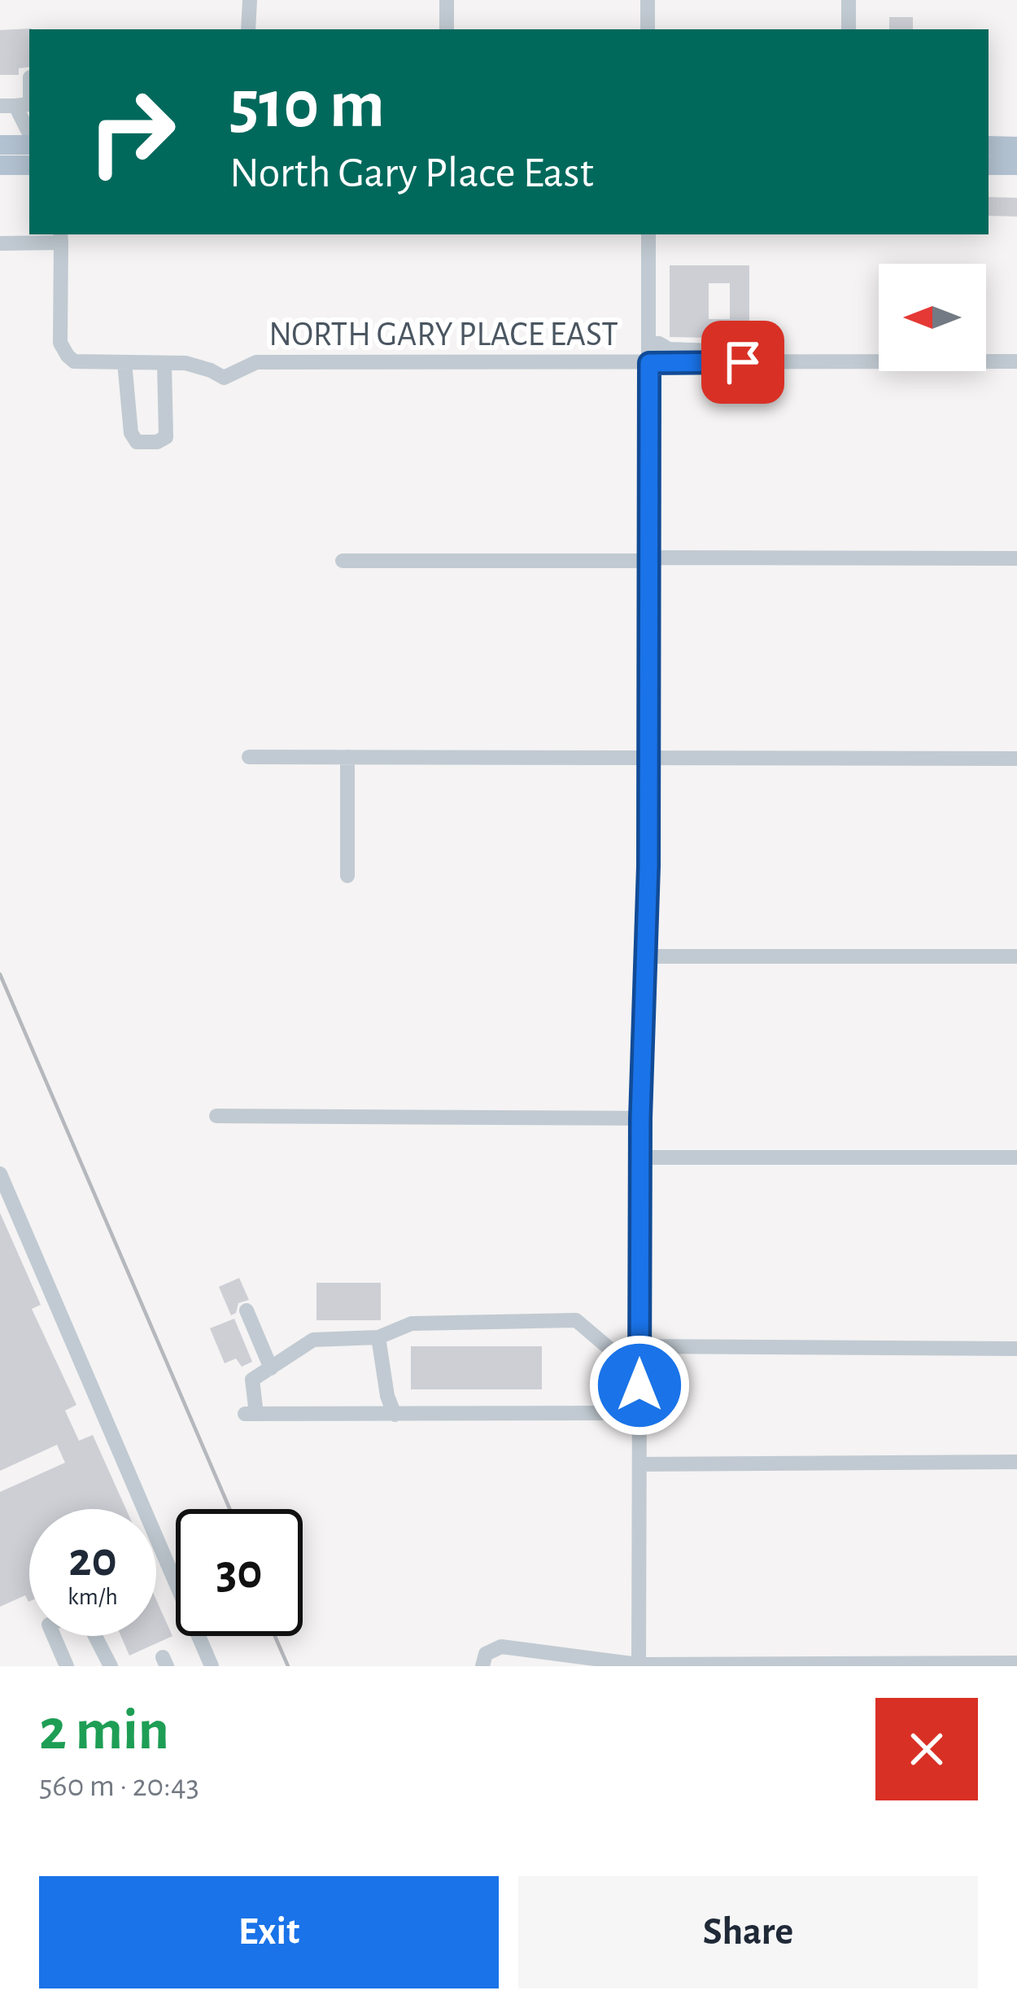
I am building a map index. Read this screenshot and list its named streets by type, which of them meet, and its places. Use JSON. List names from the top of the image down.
{
  "streets": {
    "street": ["NORTH GARY PLACE EAST"]
  },
  "north": "left",
  "page": {
    "turn": ["510 m", "North Gary Place East"],
    "speed": "20 km/h",
    "limit": "30",
    "heading": ["2 min", "560 m · 20:43"],
    "buttons": ["Exit", "Share"]
  }
}
